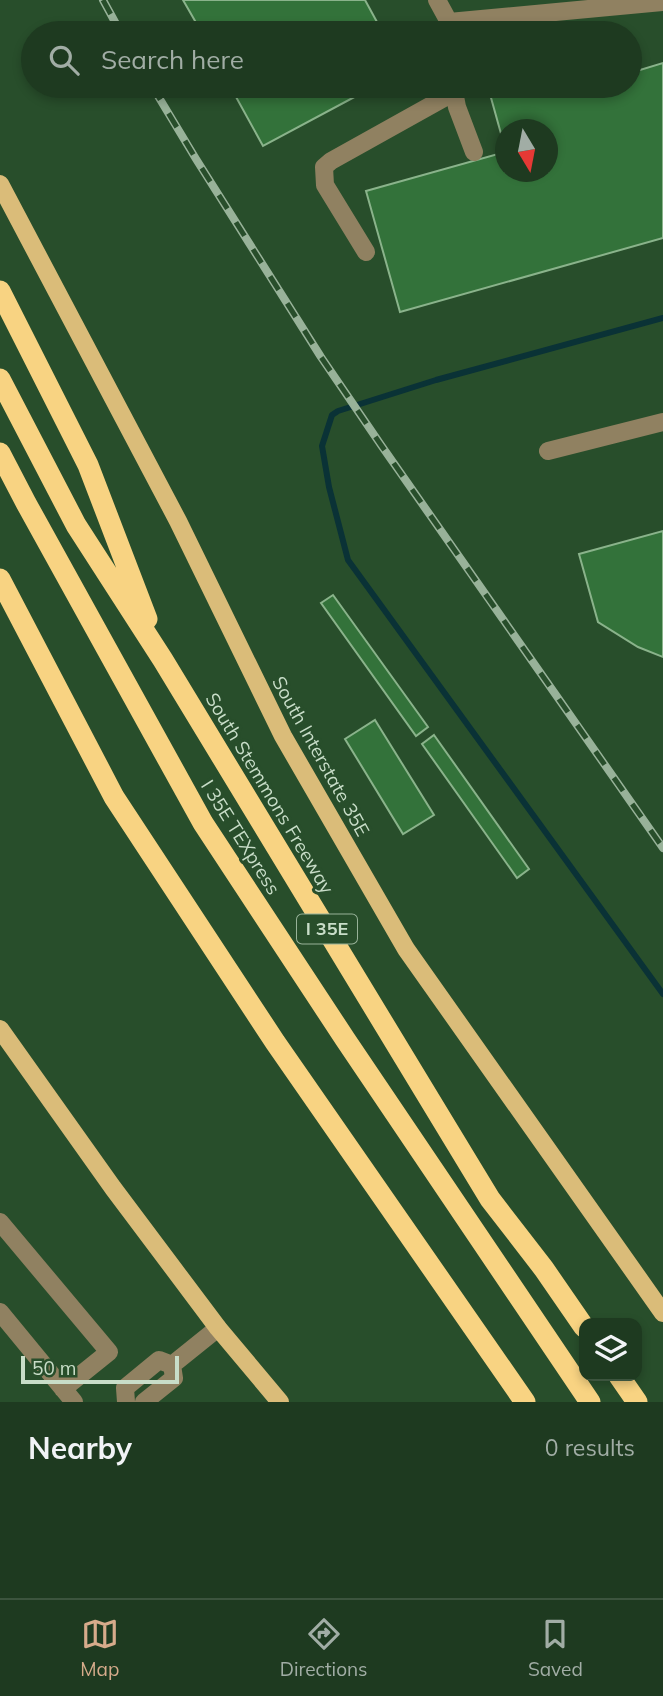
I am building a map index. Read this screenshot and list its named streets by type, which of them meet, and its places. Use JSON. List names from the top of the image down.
{
  "streets": {
    "highway": ["South Stemmons Freeway", "I 35E TEXpress", "I 35E"],
    "main road": ["South Interstate 35E"]
  },
  "scale_bar": "50 m",
  "north": "bottom",
  "page": {
    "search": "Search here",
    "scale": "50 m",
    "heading": ["Nearby", "0 results"],
    "nav": ["Map", "Directions", "Saved"]
  }
}
